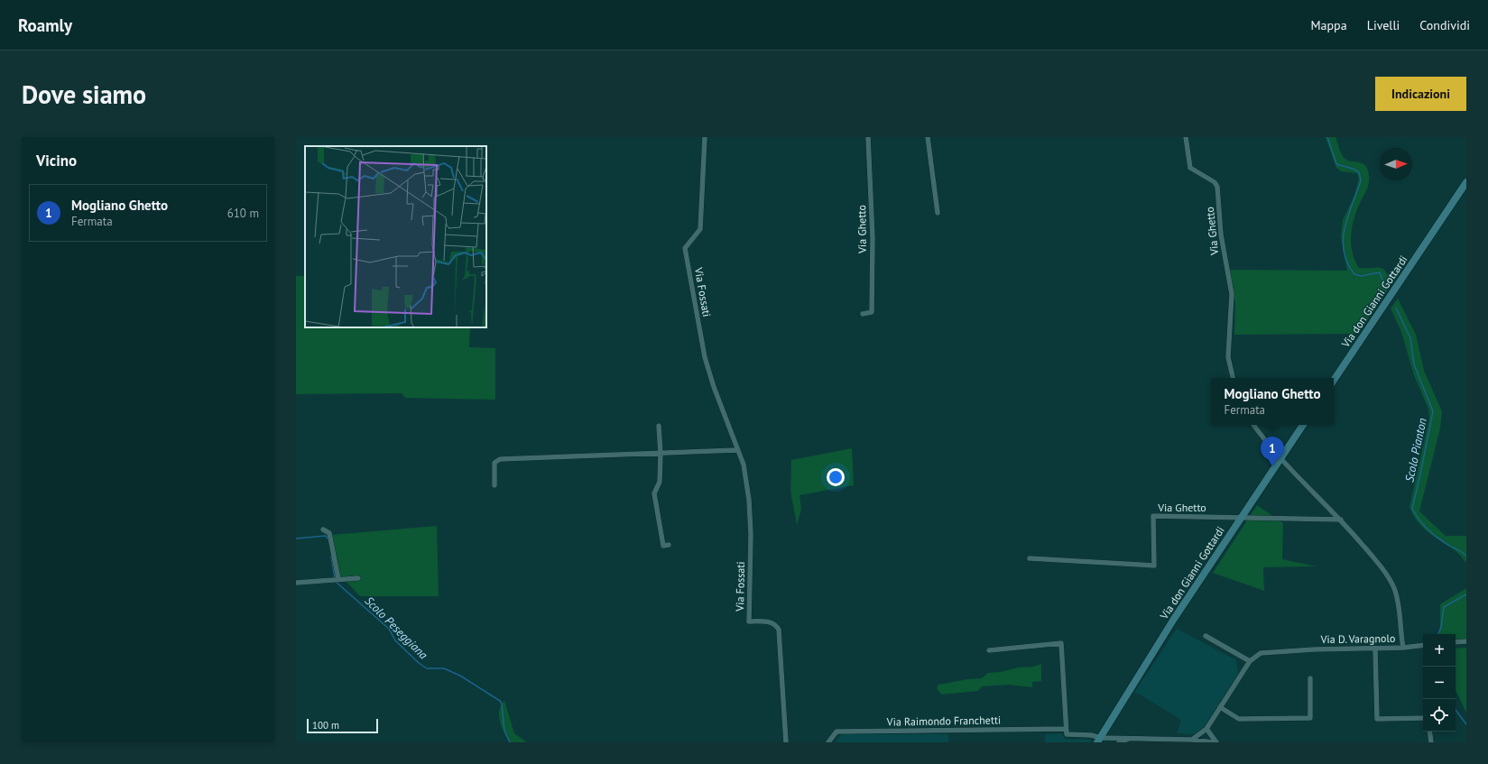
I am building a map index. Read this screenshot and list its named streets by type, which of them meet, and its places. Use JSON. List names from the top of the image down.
{
  "streets": {
    "main road": ["Via don Gianni Gottardi"],
    "street": [
      "Via Ghetto",
      "Via Fossati",
      "Via D. Varagnolo",
      "Via Raimondo Franchetti"
    ]
  },
  "crossings": [
    ["Via Ghetto", "Via don Gianni Gottardi"],
    ["Via don Gianni Gottardi", "Via Raimondo Franchetti"]
  ],
  "water": ["Scolo Pianton", "Scolo Peseggiana"],
  "scale_bar": "100 m",
  "north": "right",
  "page": {
    "header": "Roamly",
    "nav": ["Mappa", "Livelli", "Condividi"],
    "buttons": "Indicazioni",
    "title": "Dove siamo",
    "heading": "Vicino",
    "list": [
      {
        "mark": "1",
        "name": "Mogliano Ghetto",
        "note": "Fermata",
        "value": "610 m"
      }
    ],
    "popup": ["Mogliano Ghetto", "Fermata"],
    "pins": "1",
    "map_buttons": ["+", "−"],
    "scale": "100 m"
  }
}
